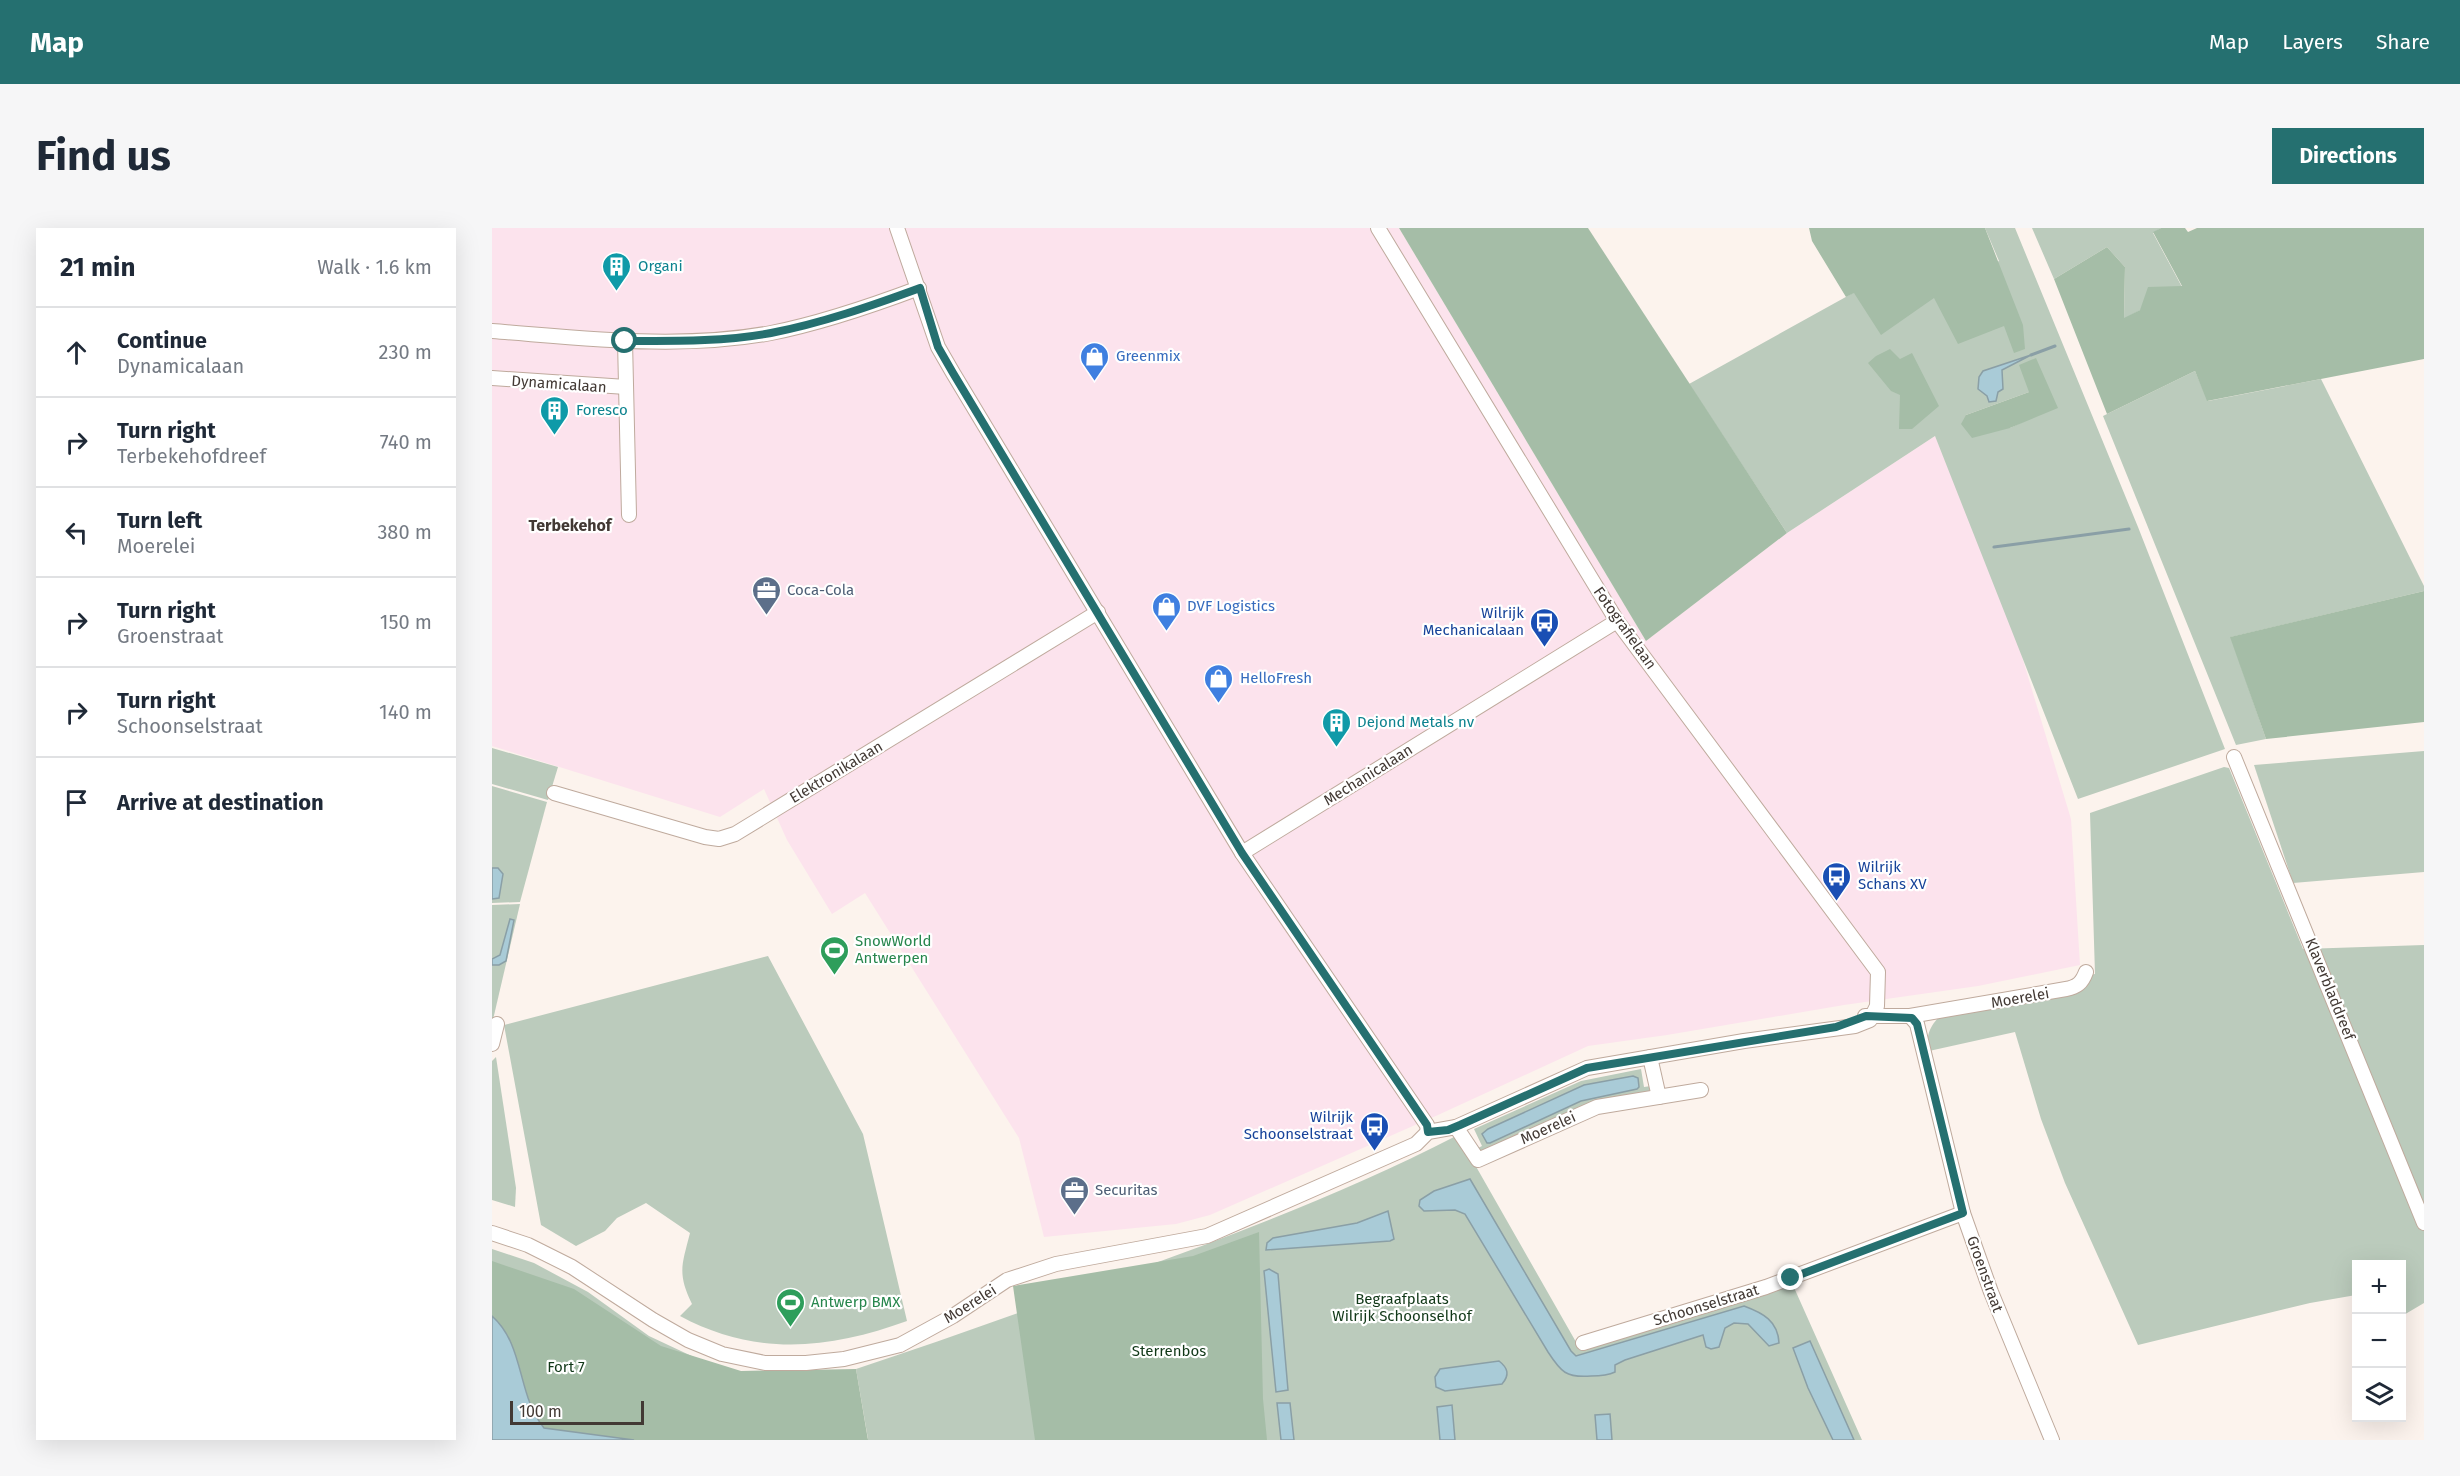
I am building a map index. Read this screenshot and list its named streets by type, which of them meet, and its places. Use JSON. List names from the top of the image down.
{
  "streets": {
    "street": [
      "Dynamicalaan",
      "Fotografielaan",
      "Elektronikalaan",
      "Mechanicalaan",
      "Klaverbladdreef",
      "Moerelei",
      "Groenstraat",
      "Schoonselstraat"
    ]
  },
  "crossings": [
    ["Fotografielaan", "Mechanicalaan"],
    ["Fotografielaan", "Moerelei"],
    ["Moerelei", "Groenstraat"],
    ["Groenstraat", "Schoonselstraat"]
  ],
  "districts": ["Terbekehof"],
  "parks": ["Begraafplaats Wilrijk Schoonselhof", "Sterrenbos", "Fort 7"],
  "places": {
    "building": ["Organi", "Foresco", "Dejond Metals nv"],
    "shop": ["Greenmix", "DVF Logistics", "HelloFresh"],
    "office": ["Coca-Cola", "Securitas"],
    "bus stop": ["Wilrijk Mechanicalaan", "Wilrijk Schans XV", "Wilrijk Schoonselstraat"],
    "sports": ["SnowWorld Antwerpen", "Antwerp BMX"]
  },
  "scale_bar": "100 m",
  "page": {
    "header": "Map",
    "nav": ["Map", "Layers", "Share"],
    "buttons": "Directions",
    "title": "Find us",
    "heading": ["21 min", "Walk · 1.6 km"],
    "list": [
      ["Continue", "Dynamicalaan", "230 m"],
      ["Turn right", "Terbekehofdreef", "740 m"],
      ["Turn left", "Moerelei", "380 m"],
      ["Turn right", "Groenstraat", "150 m"],
      ["Turn right", "Schoonselstraat", "140 m"],
      "Arrive at destination"
    ],
    "map_buttons": ["+", "−"],
    "scale": "100 m"
  }
}
